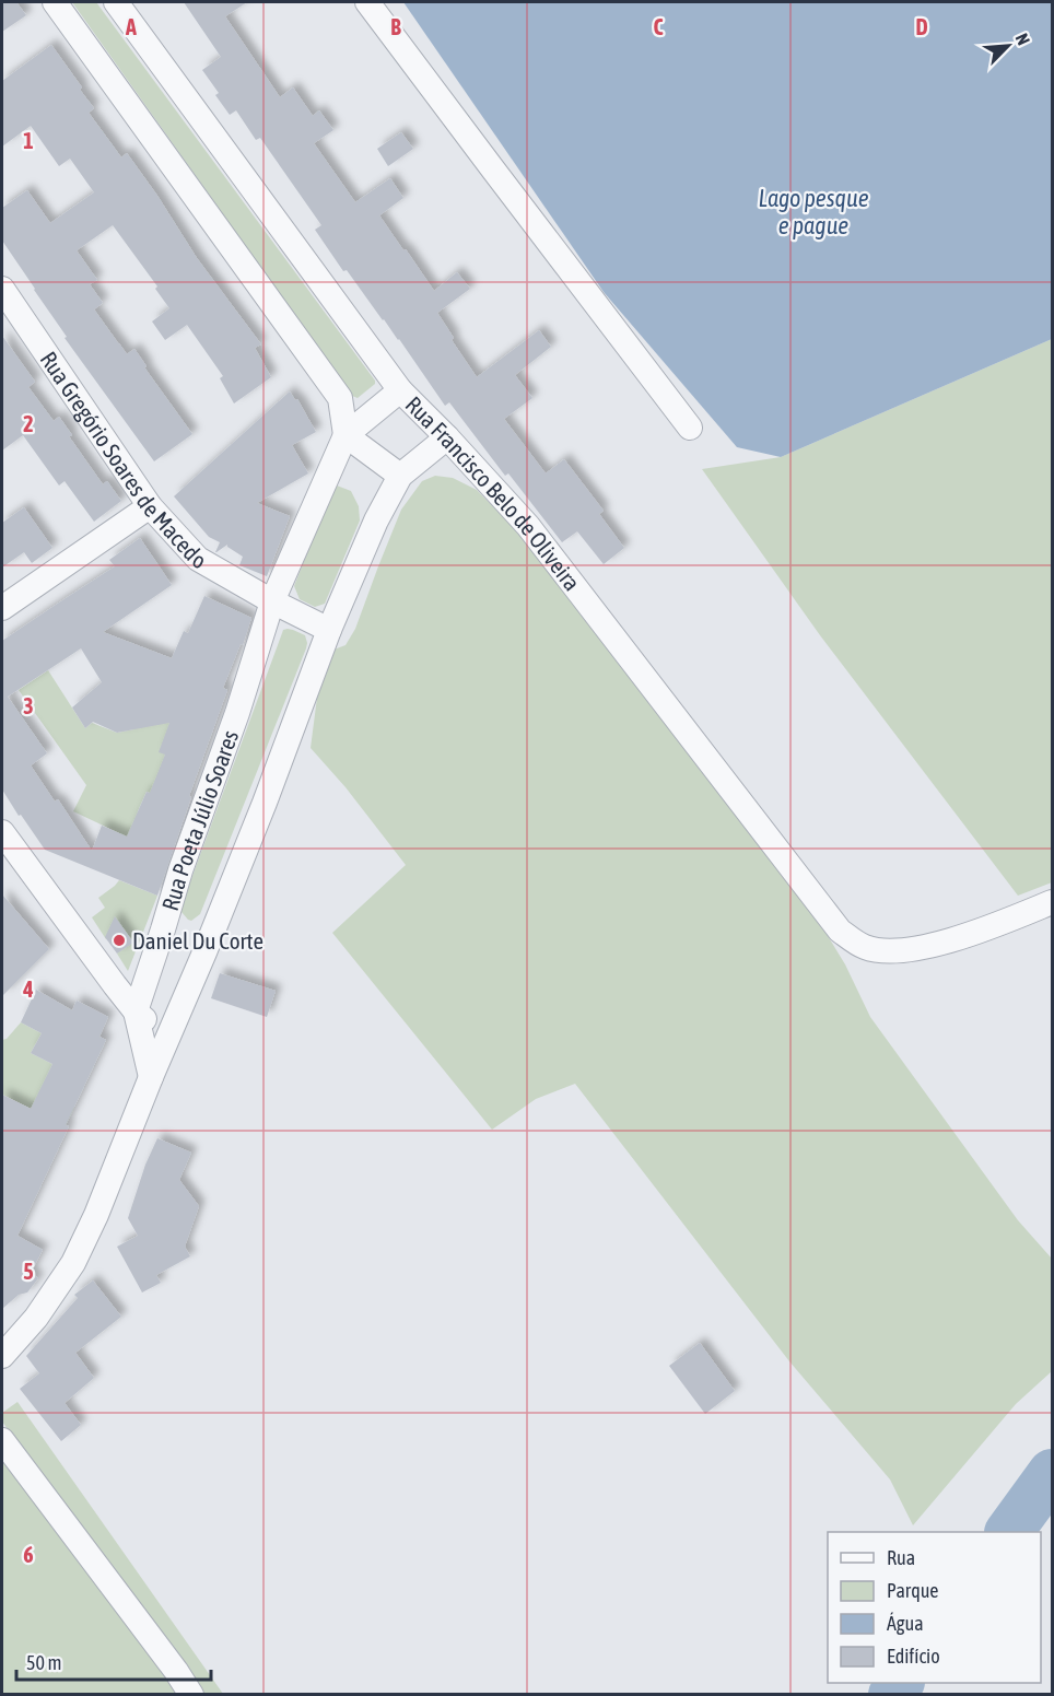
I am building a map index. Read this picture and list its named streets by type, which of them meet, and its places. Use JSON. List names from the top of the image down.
{
  "streets": {
    "street": ["Rua Gregório Soares de Macedo", "Rua Francisco Belo de Oliveira", "Rua Poeta Júlio Soares"]
  },
  "crossings": [
    ["Rua Gregório Soares de Macedo", "Rua Poeta Júlio Soares"],
    ["Rua Francisco Belo de Oliveira", "Rua Poeta Júlio Soares"]
  ],
  "water": ["Lago pesque e pague"],
  "places": ["Daniel Du Corte"],
  "legend": [
    "Rua",
    "Parque",
    "Água",
    "Edifício"
  ],
  "scale_bar": "50 m",
  "north": "top right",
  "grid": {
    "columns": [
      "A",
      "B",
      "C",
      "D"
    ],
    "rows": [
      "1",
      "2",
      "3",
      "4",
      "5",
      "6"
    ]
  }
}
